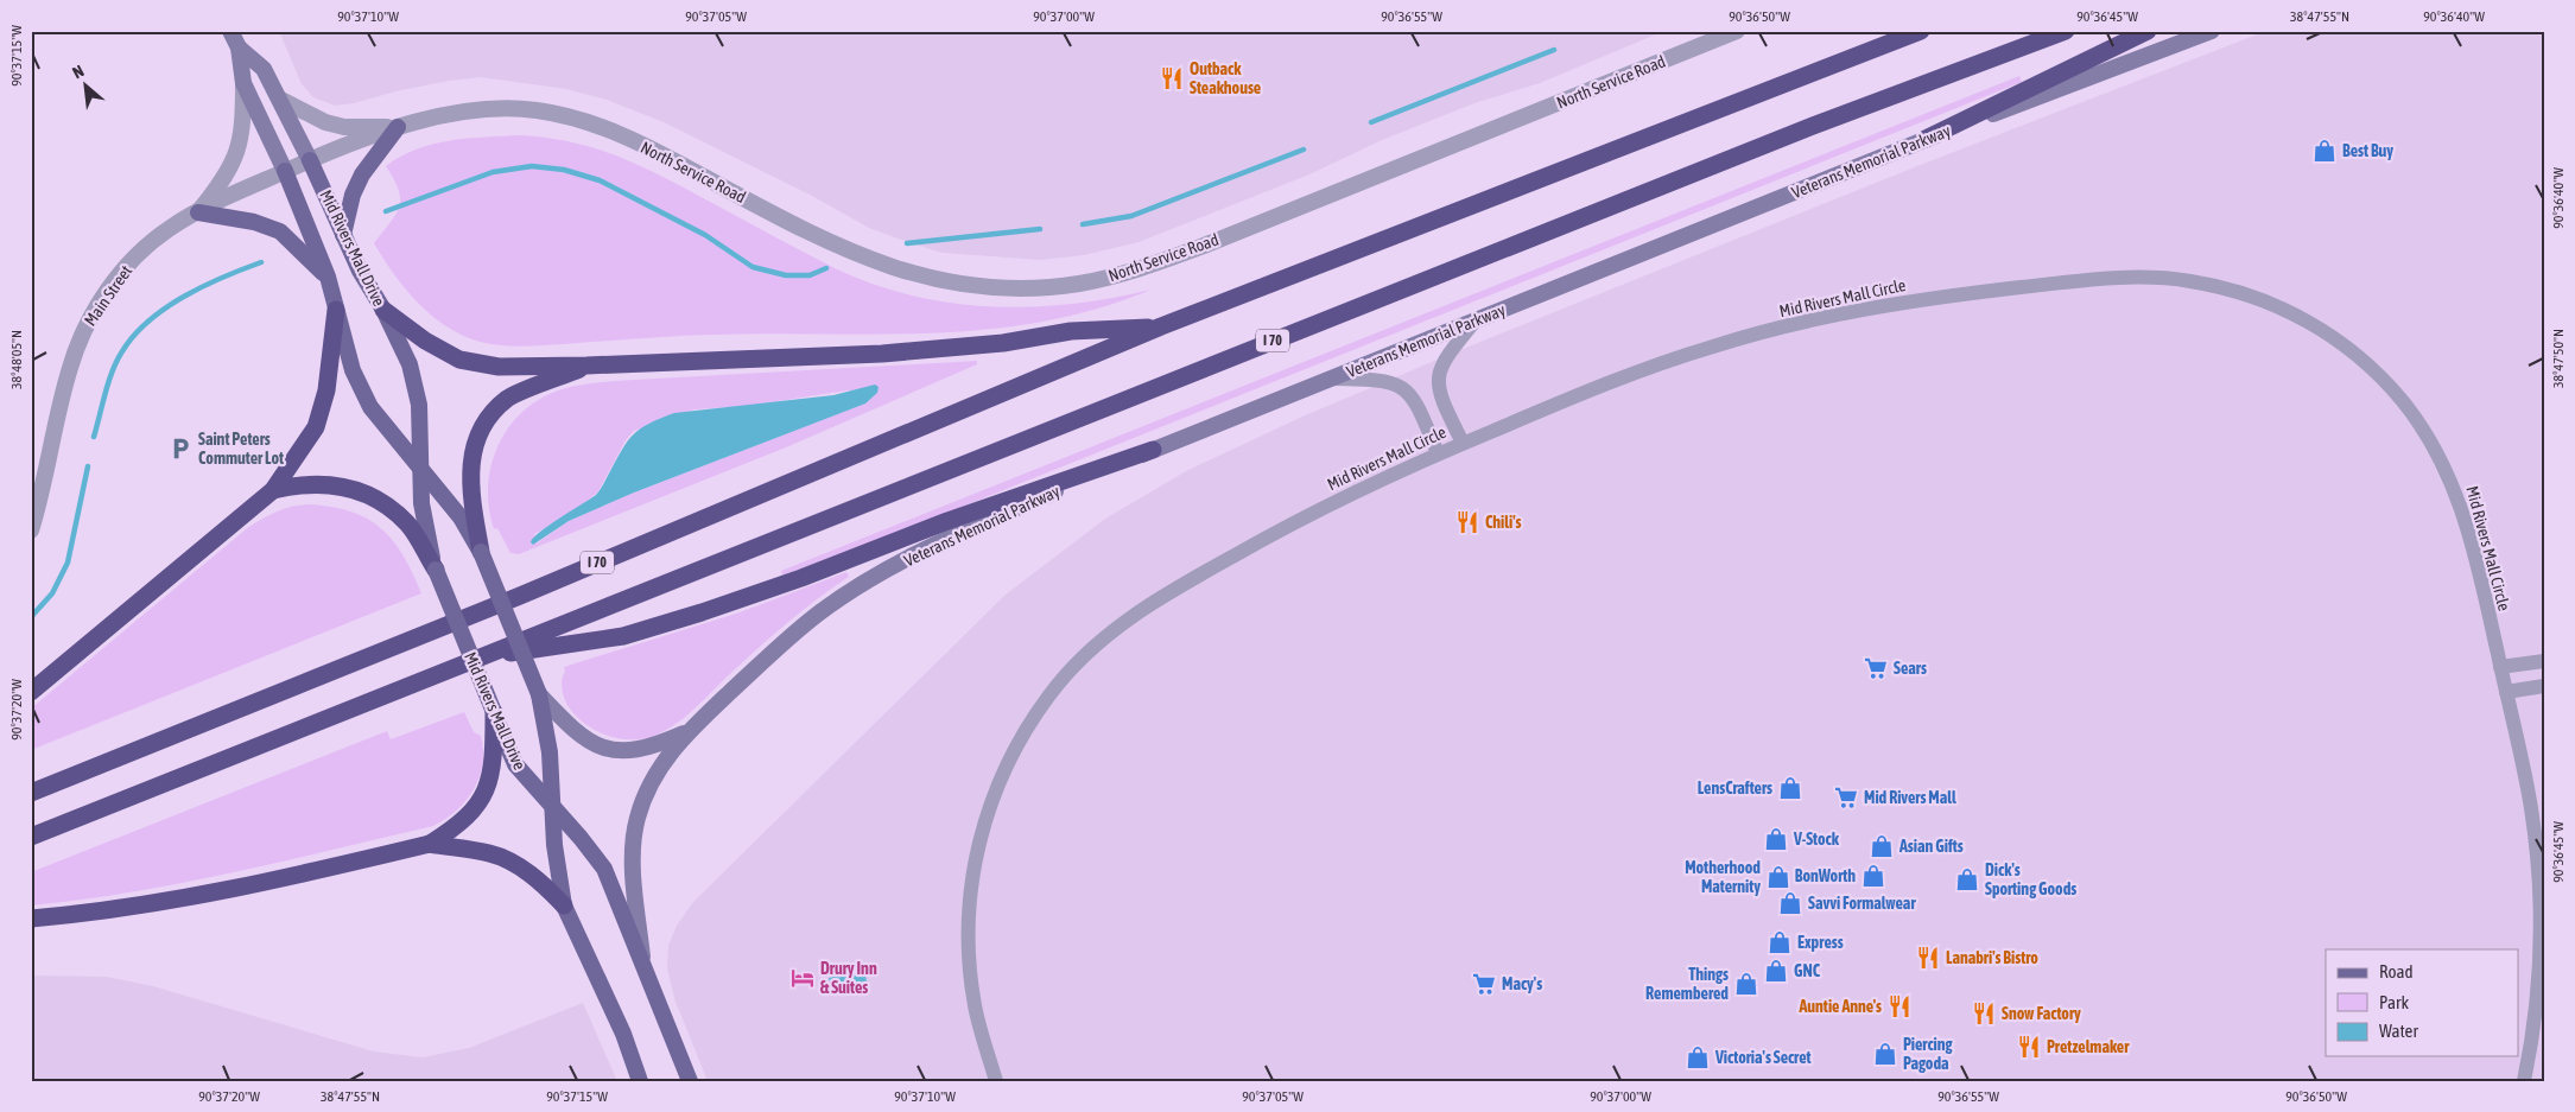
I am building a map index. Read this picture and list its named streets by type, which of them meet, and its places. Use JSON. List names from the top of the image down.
{
  "streets": {
    "highway": ["I 70"],
    "main road": ["Veterans Memorial Parkway", "Mid Rivers Mall Drive"],
    "street": ["North Service Road", "Main Street", "Mid Rivers Mall Circle"]
  },
  "crossings": [
    ["North Service Road", "Mid Rivers Mall Drive"],
    ["North Service Road", "Main Street"],
    ["Veterans Memorial Parkway", "Mid Rivers Mall Drive"],
    ["Mid Rivers Mall Drive", "Main Street"]
  ],
  "places": {
    "restaurant": [
      "Outback Steakhouse",
      "Chili's",
      "Lanabri's Bistro",
      "Auntie Anne's",
      "Snow Factory",
      "Pretzelmaker"
    ],
    "shop": [
      "Best Buy",
      "LensCrafters",
      "V-Stock",
      "Asian Gifts",
      "BonWorth",
      "Motherhood Maternity",
      "Dick's Sporting Goods",
      "Savvi Formalwear",
      "Express",
      "GNC",
      "Things Remembered",
      "Piercing Pagoda",
      "Victoria's Secret"
    ],
    "parking": ["Saint Peters Commuter Lot"],
    "supermarket": ["Sears", "Mid Rivers Mall", "Macy's"],
    "hotel": ["Drury Inn & Suites"]
  },
  "legend": ["Road", "Park", "Water"],
  "north": "top left",
  "coordinates": [
    "90°37'10\"W",
    "90°37'05\"W",
    "90°37'00\"W",
    "90°36'55\"W",
    "90°36'50\"W",
    "90°36'45\"W",
    "38°47'55\"N",
    "90°36'40\"W",
    "90°37'15\"W",
    "38°47'50\"N",
    "38°48'05\"N",
    "90°37'20\"W"
  ]
}
